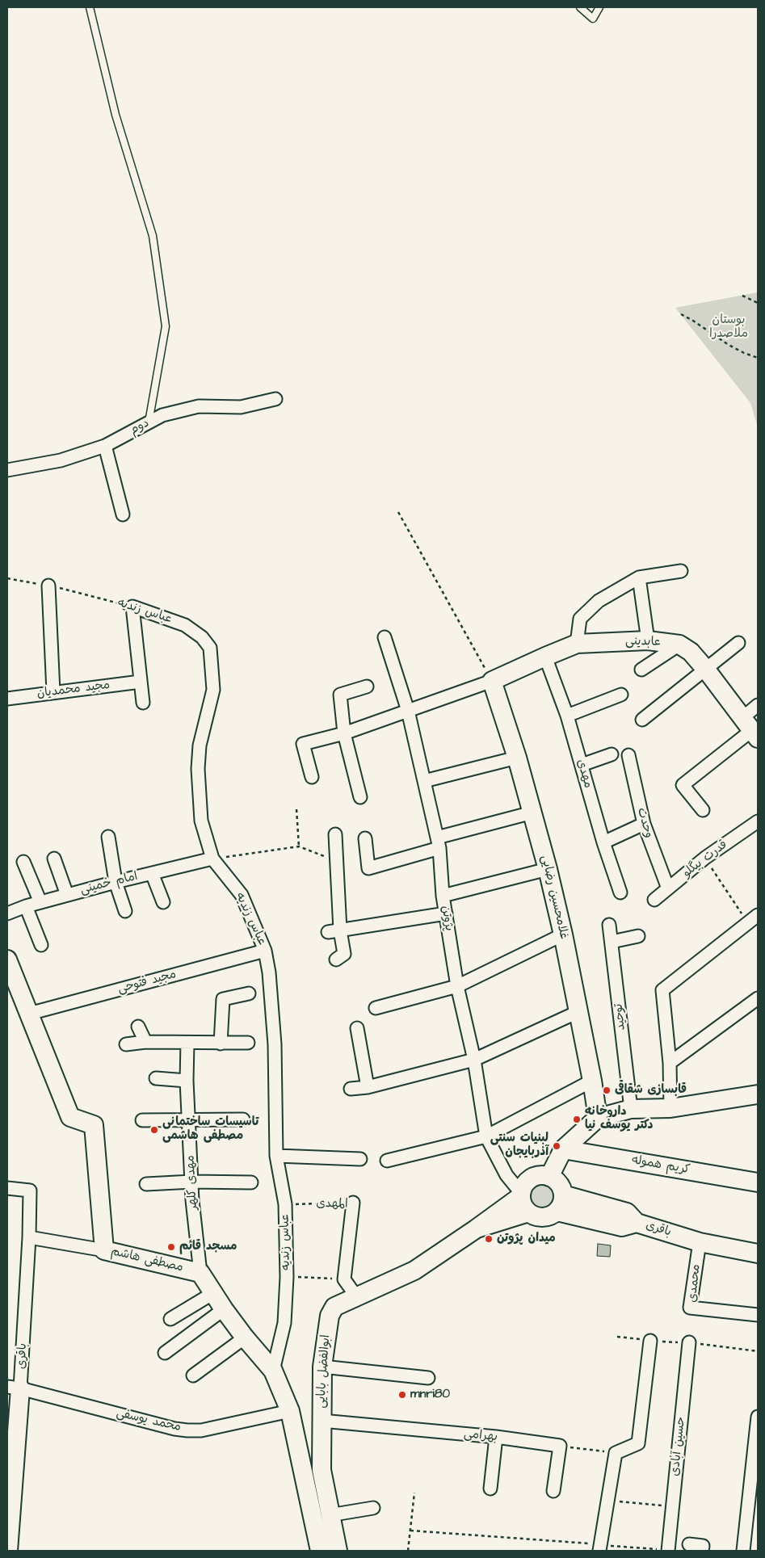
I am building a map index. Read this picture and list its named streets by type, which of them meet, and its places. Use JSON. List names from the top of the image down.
{
  "streets": {
    "street": [
      "دوم",
      "عباس زندیه",
      "عابدینی",
      "مجید محمدیان",
      "مهدی",
      "وحدت",
      "قدرت بیگلو",
      "امام خمینی",
      "غلامحسین رضایی",
      "پژوتن",
      "مجید فتوحی",
      "توحید",
      "کریم هموله",
      "مهدی کلهر",
      "المهدی",
      "باقری",
      "مصطفی هاشم",
      "محمدی",
      "ابوالفضل بابایی",
      "محمد یوسفی",
      "بهرامی",
      "حسین آبادی"
    ]
  },
  "crossings": [
    ["عباس زندیه", "امام خمینی"],
    ["عباس زندیه", "مجید فتوحی"],
    ["عباس زندیه", "المهدی"],
    ["عباس زندیه", "مصطفی هاشم"],
    ["عابدینی", "مهدی"],
    ["عابدینی", "غلامحسین رضایی"],
    ["وحدت", "قدرت بیگلو"],
    ["پژوتن", "باقری"],
    ["پژوتن", "ابوالفضل بابایی"],
    ["مجید فتوحی", "مصطفی هاشم"],
    ["مهدی کلهر", "مصطفی هاشم"],
    ["باقری", "محمدی"],
    ["باقری", "ابوالفضل بابایی"],
    ["باقری", "محمد یوسفی"],
    ["مصطفی هاشم", "محمد یوسفی"],
    ["ابوالفضل بابایی", "بهرامی"]
  ],
  "parks": ["بوستان ملاصدرا"],
  "places": [
    "قابسازی شقاقی",
    "داروخانه دکتر یوسف نیا",
    "تاسیسات ساختمانی مصطفی هاشمی",
    "لبنیات سنتی آذربایجان",
    "میدان پژوتن",
    "مسجد قائم",
    "mnri80"
  ]
}
